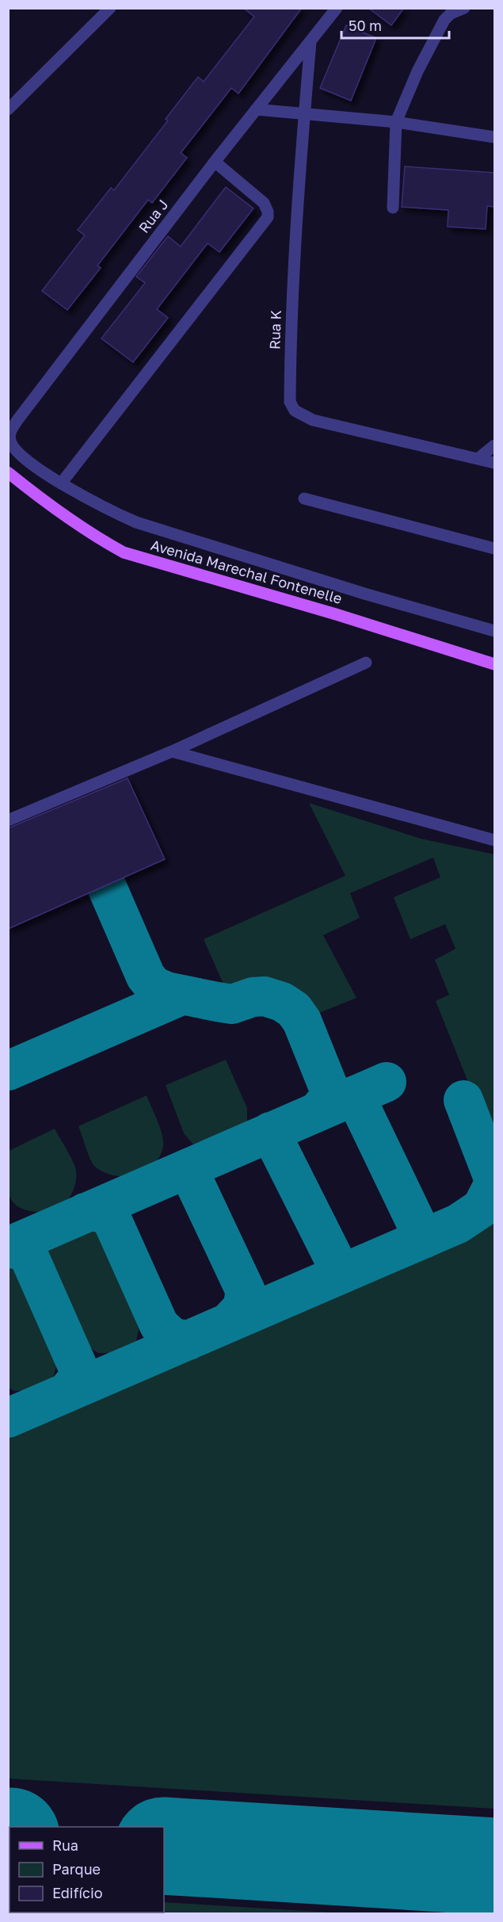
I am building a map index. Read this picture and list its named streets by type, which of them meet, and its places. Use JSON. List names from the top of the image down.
{
  "streets": {
    "main road": ["Avenida Marechal Fontenelle"],
    "street": ["Rua J", "Rua K"]
  },
  "crossings": [
    ["Rua J", "Rua K"]
  ],
  "legend": ["Rua", "Parque", "Edifício"],
  "scale_bar": "50 m"
}
